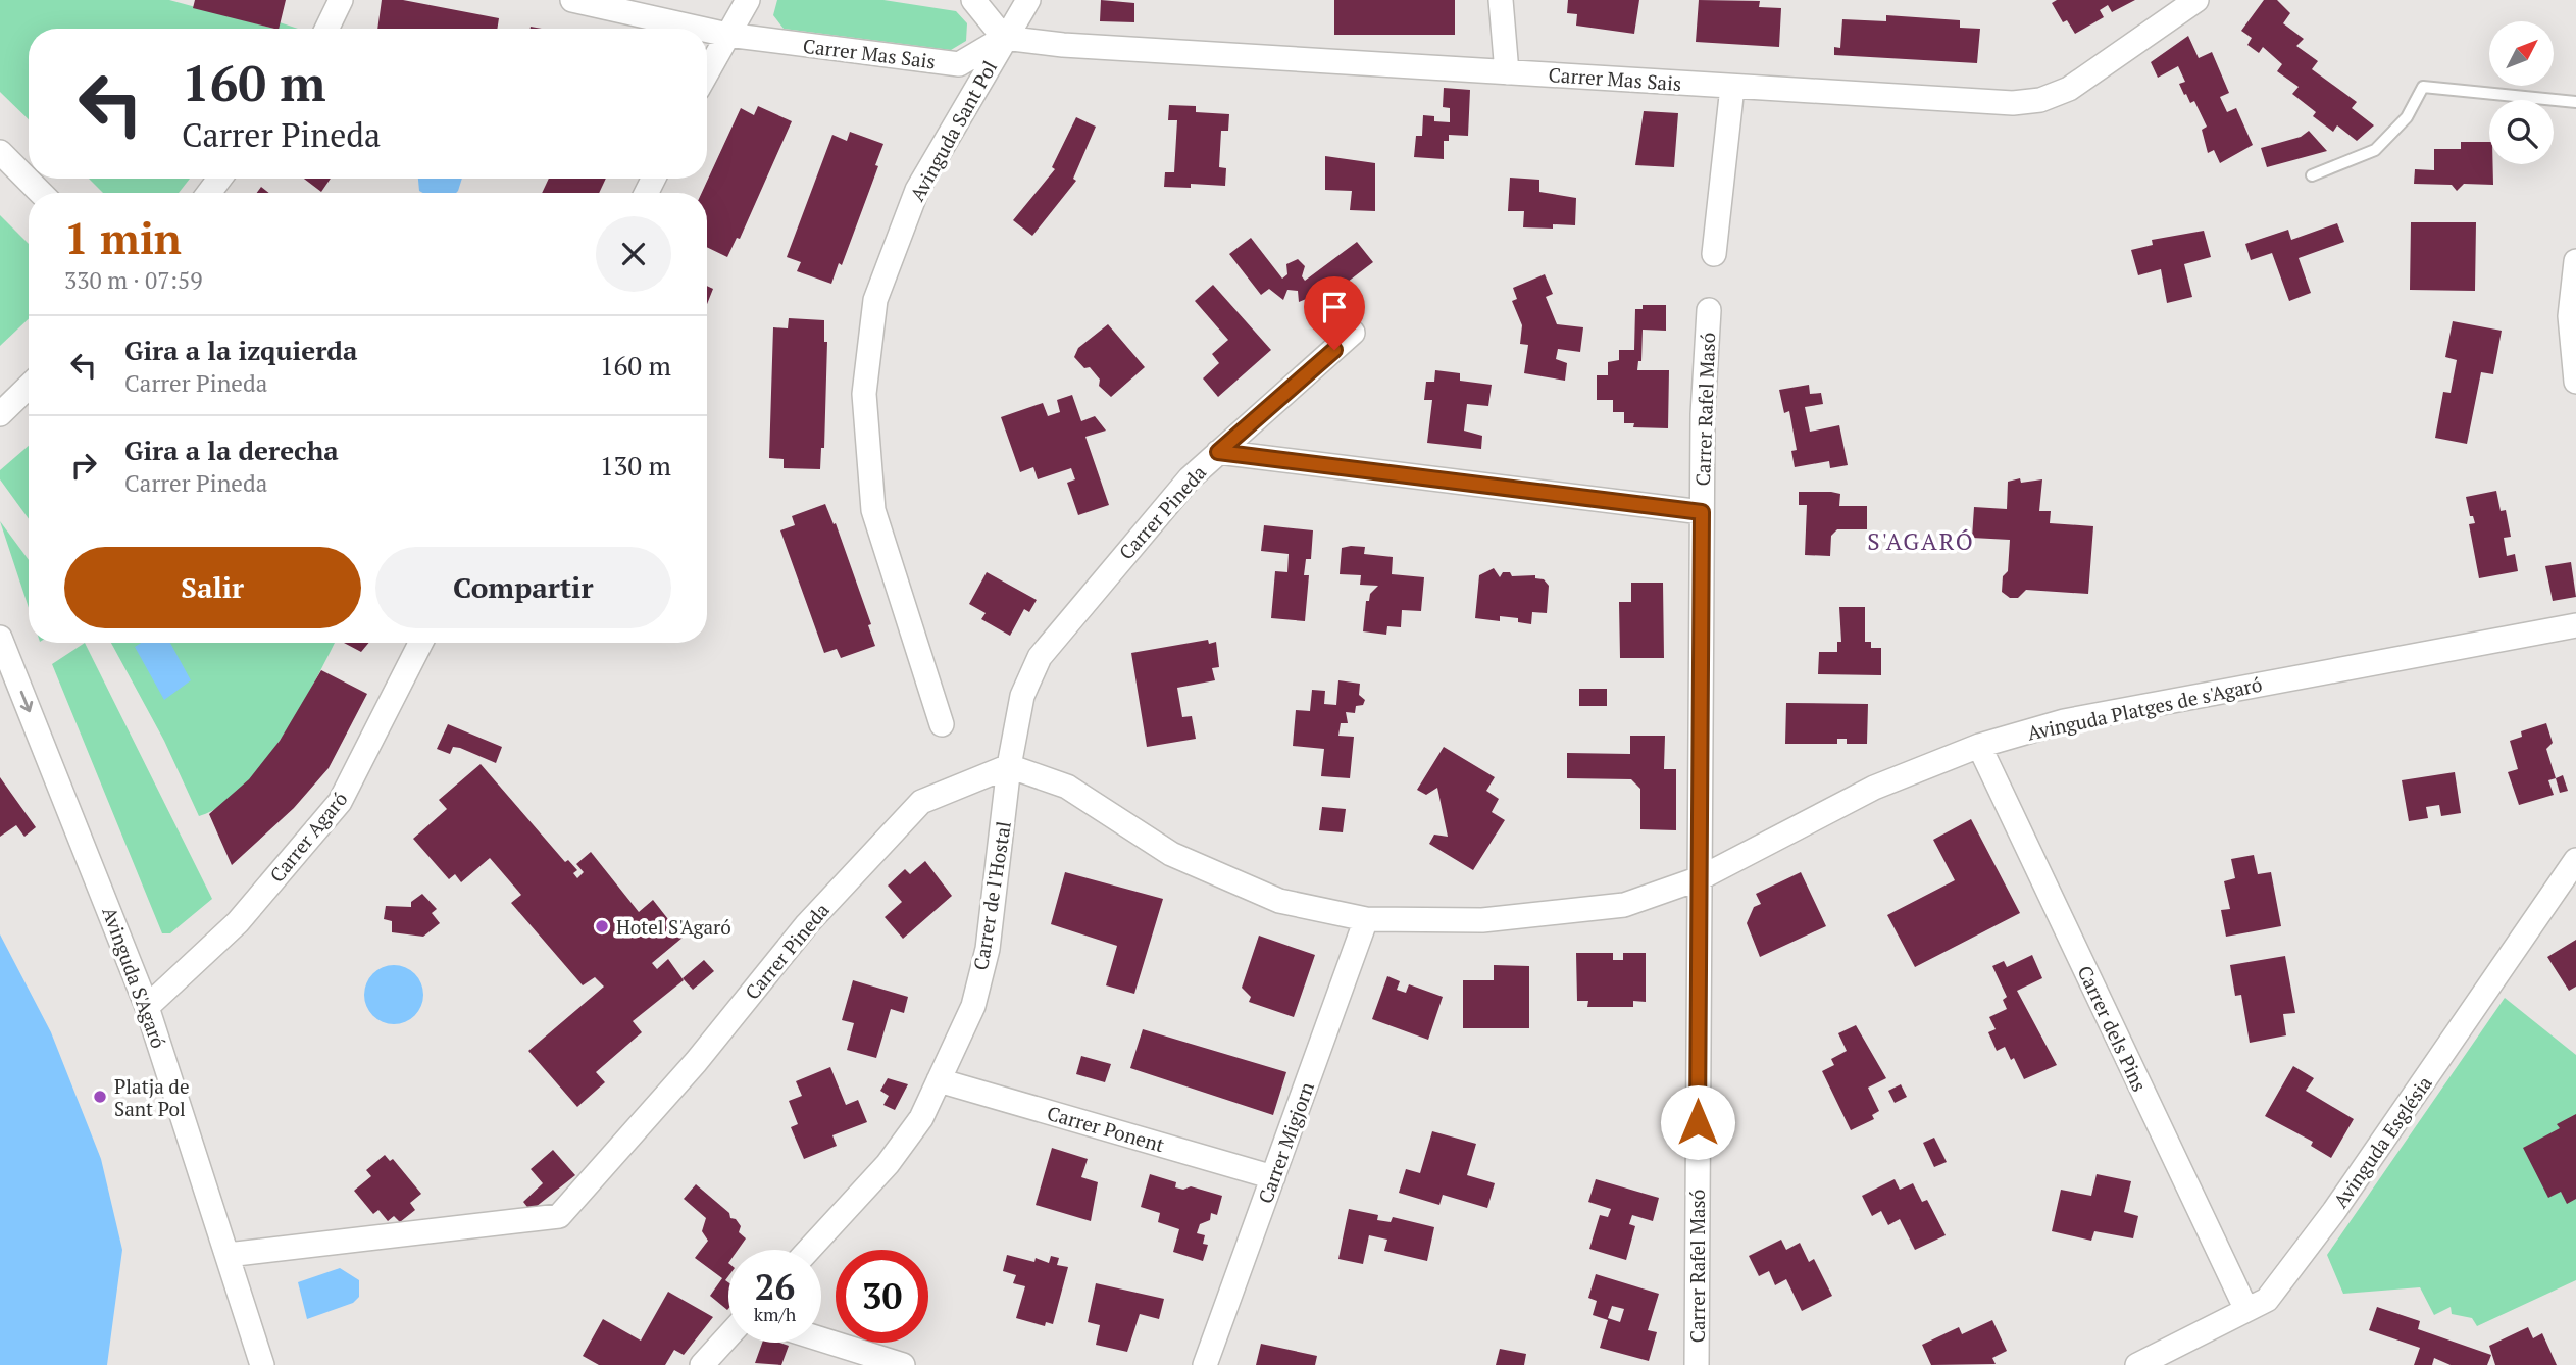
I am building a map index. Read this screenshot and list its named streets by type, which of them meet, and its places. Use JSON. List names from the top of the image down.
{
  "streets": {
    "street": [
      "Carrer Mas Sais",
      "Avinguda Sant Pol",
      "Carrer Rafel Masó",
      "Carrer Pineda",
      "Avinguda Platges de s'Agaró",
      "Carrer Agaró",
      "Carrer de l'Hostal",
      "Avinguda S'Agaró",
      "Carrer dels Pins",
      "Carrer Ponent",
      "Avinguda Església",
      "Carrer Migjorn"
    ]
  },
  "crossings": [
    ["Carrer Mas Sais", "Avinguda Sant Pol"],
    ["Carrer Rafel Masó", "Carrer Pineda"],
    ["Carrer Rafel Masó", "Avinguda Platges de s'Agaró"],
    ["Carrer Pineda", "Avinguda Platges de s'Agaró"],
    ["Carrer Pineda", "Carrer de l'Hostal"],
    ["Carrer Pineda", "Avinguda S'Agaró"],
    ["Avinguda Platges de s'Agaró", "Carrer de l'Hostal"],
    ["Avinguda Platges de s'Agaró", "Carrer dels Pins"],
    ["Avinguda Platges de s'Agaró", "Carrer Migjorn"],
    ["Carrer Agaró", "Avinguda S'Agaró"],
    ["Carrer de l'Hostal", "Carrer Ponent"],
    ["Carrer dels Pins", "Avinguda Església"],
    ["Carrer Ponent", "Carrer Migjorn"]
  ],
  "one_way": ["Avinguda S'Agaró"],
  "districts": ["S'AGARÓ"],
  "places": ["Hotel S'Agaró", "Platja de Sant Pol"],
  "north": "top right",
  "page": {
    "turn": ["160 m", "Carrer Pineda"],
    "heading": ["1 min", "330 m · 07:59"],
    "list": [
      {
        "name": "Gira a la izquierda",
        "note": "Carrer Pineda",
        "value": "160 m"
      },
      {
        "name": "Gira a la derecha",
        "note": "Carrer Pineda",
        "value": "130 m"
      }
    ],
    "buttons": ["Salir", "Compartir"],
    "speed": "26 km/h",
    "limit": "30"
  }
}
